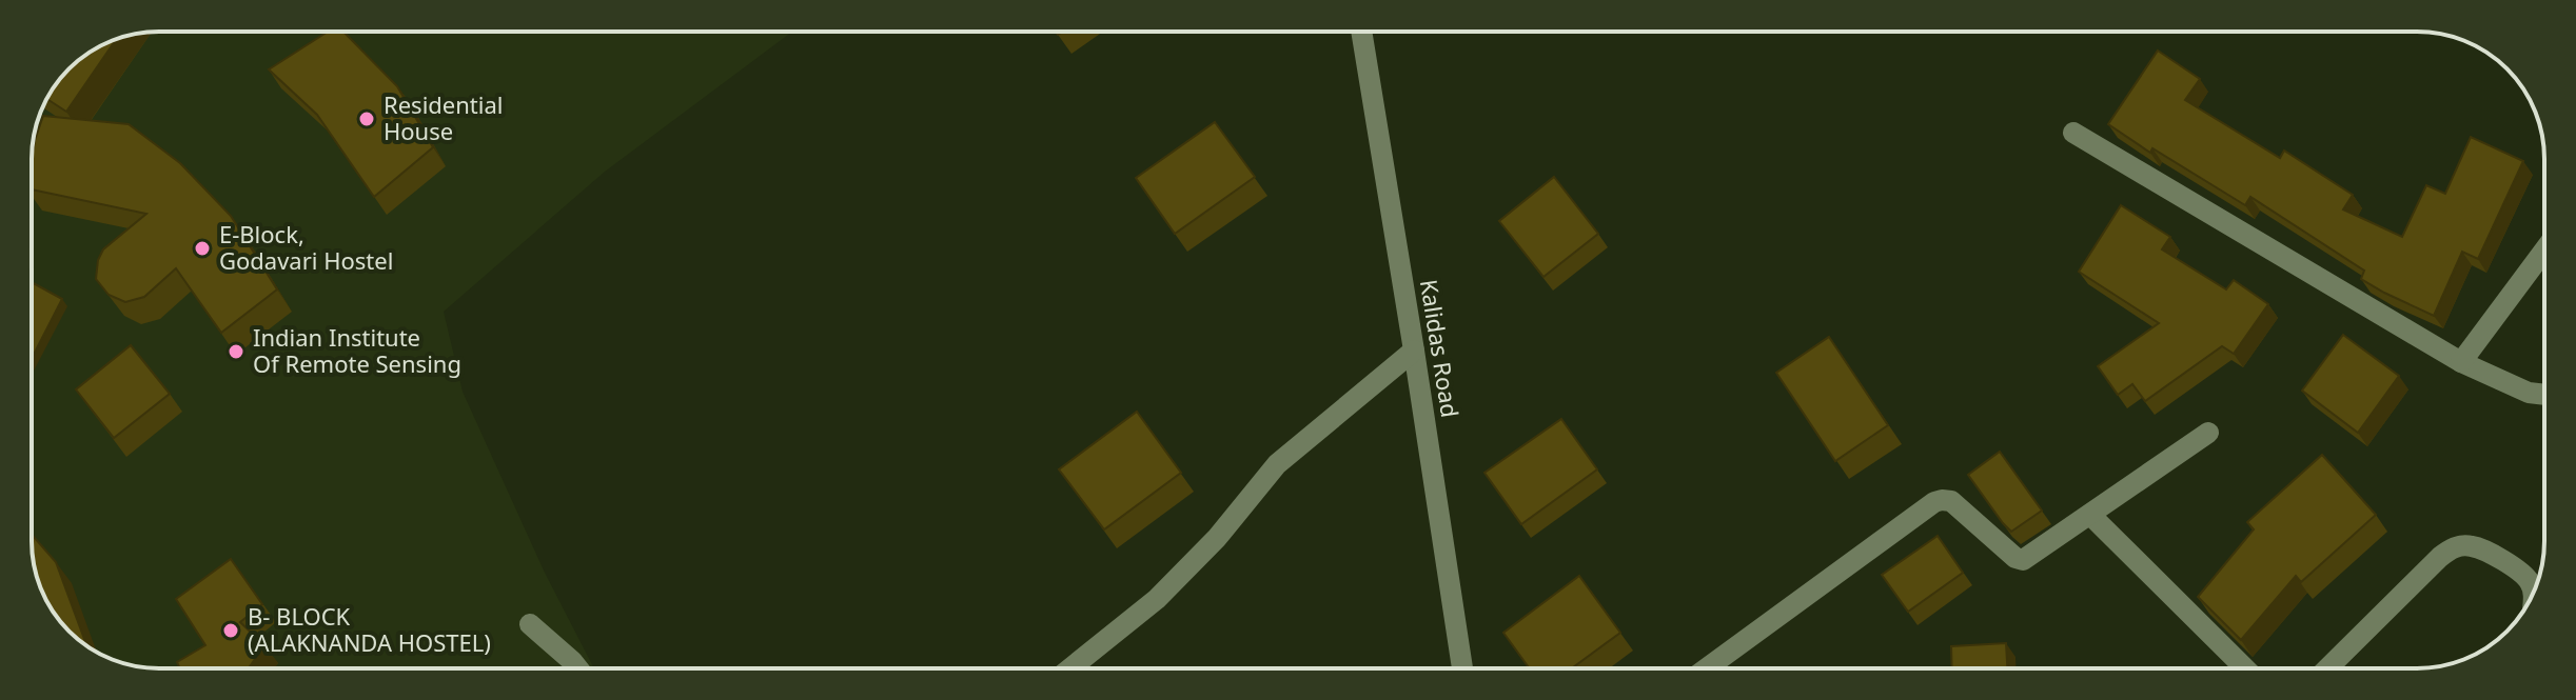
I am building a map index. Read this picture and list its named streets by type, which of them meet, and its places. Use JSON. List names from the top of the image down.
{
  "streets": {
    "street": ["Kalidas Road"]
  },
  "places": [
    "Residential House",
    "E-Block, Godavari Hostel",
    "Indian Institute Of Remote Sensing",
    "B- BLOCK (ALAKNANDA HOSTEL)"
  ]
}
